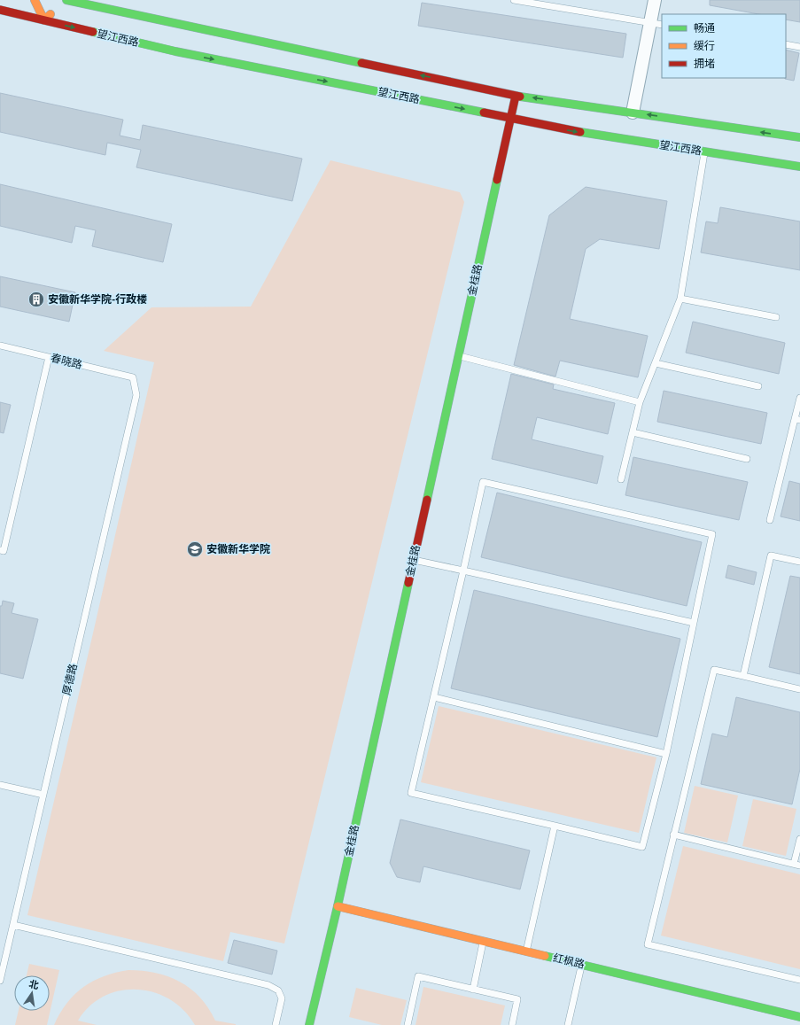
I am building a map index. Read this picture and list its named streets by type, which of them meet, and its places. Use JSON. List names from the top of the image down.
{
  "streets": {
    "main road": ["望江西路", "金桂路", "红枫路"],
    "lane": ["春晓路", "厚德路"]
  },
  "crossings": [
    ["望江西路", "金桂路"],
    ["金桂路", "红枫路"],
    ["春晓路", "厚德路"]
  ],
  "places": {
    "building": ["安徽新华学院-行政楼"],
    "school or university": ["安徽新华学院"]
  },
  "legend": ["畅通", "缓行", "拥堵"],
  "north": "top"
}
